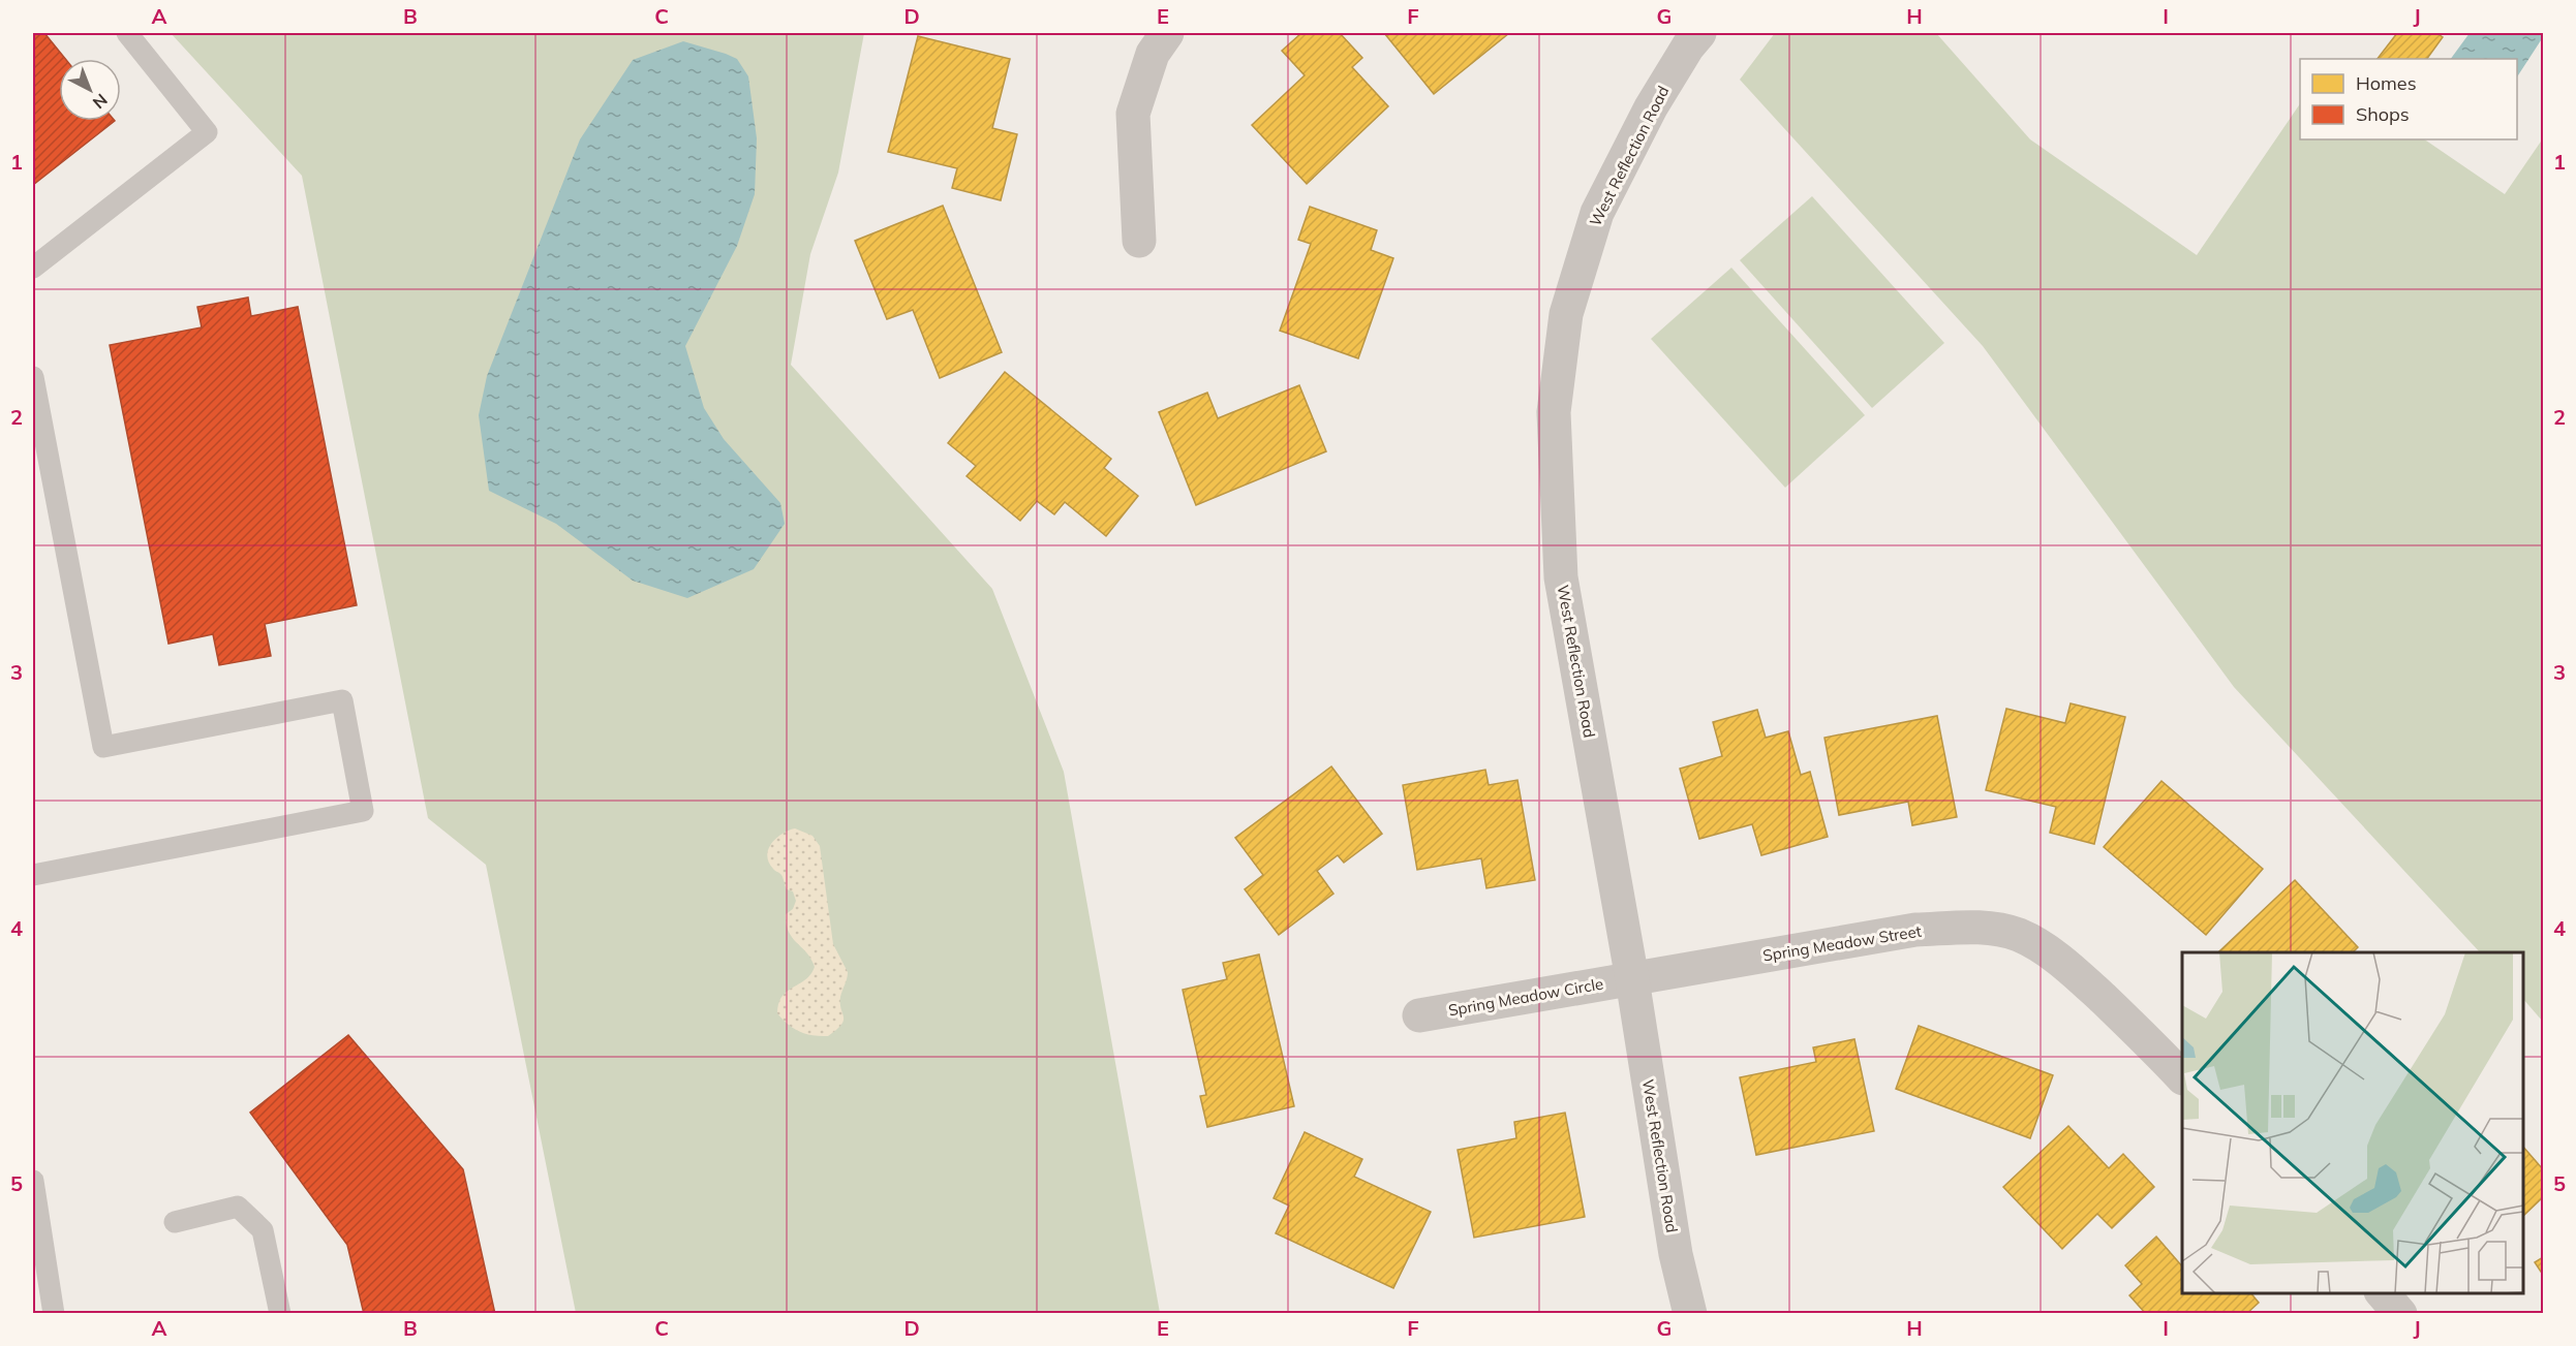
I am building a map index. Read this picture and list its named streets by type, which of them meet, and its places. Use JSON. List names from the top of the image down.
{
  "streets": {
    "street": ["West Reflection Road", "Spring Meadow Street", "Spring Meadow Circle"]
  },
  "crossings": [
    ["West Reflection Road", "Spring Meadow Street"],
    ["West Reflection Road", "Spring Meadow Circle"],
    ["Spring Meadow Street", "Spring Meadow Circle"]
  ],
  "legend": ["Homes", "Shops"],
  "north": "bottom right",
  "grid": {
    "columns": [
      "A",
      "B",
      "C",
      "D",
      "E",
      "F",
      "G",
      "H",
      "I",
      "J"
    ],
    "rows": [
      "1",
      "2",
      "3",
      "4",
      "5"
    ]
  }
}
